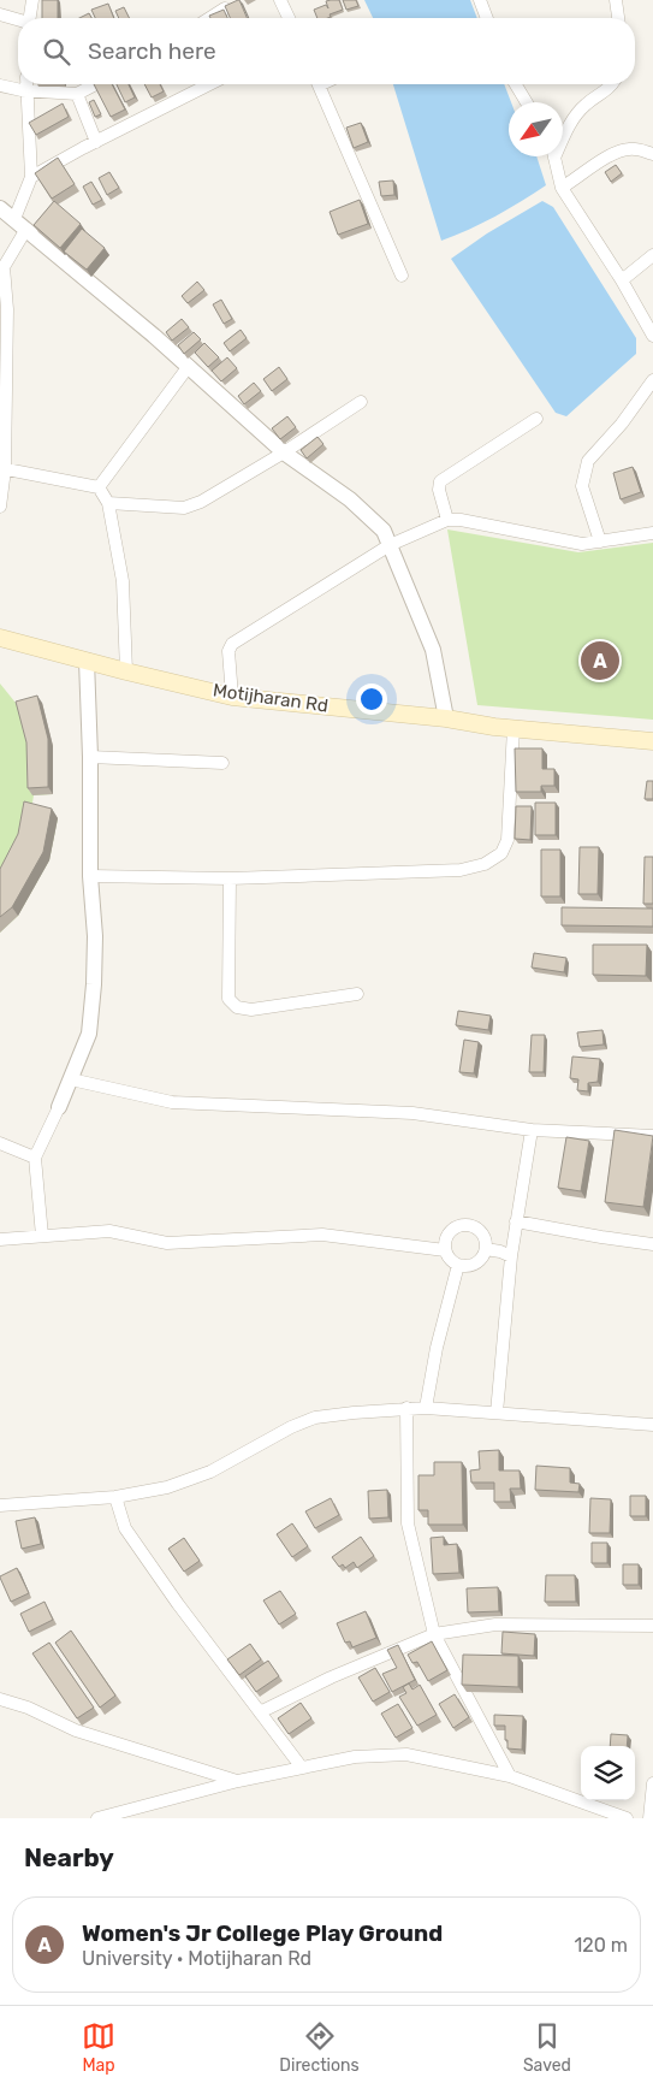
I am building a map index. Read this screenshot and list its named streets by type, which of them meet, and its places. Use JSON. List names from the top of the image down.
{
  "streets": {
    "main road": ["Motijharan Rd"]
  },
  "north": "bottom left",
  "page": {
    "search": "Search here",
    "pins": "A",
    "heading": "Nearby",
    "list": [
      {
        "mark": "A",
        "name": "Women's Jr College Play Ground",
        "note": "University · Motijharan Rd",
        "value": "120 m"
      }
    ],
    "nav": ["Map", "Directions", "Saved"]
  }
}
